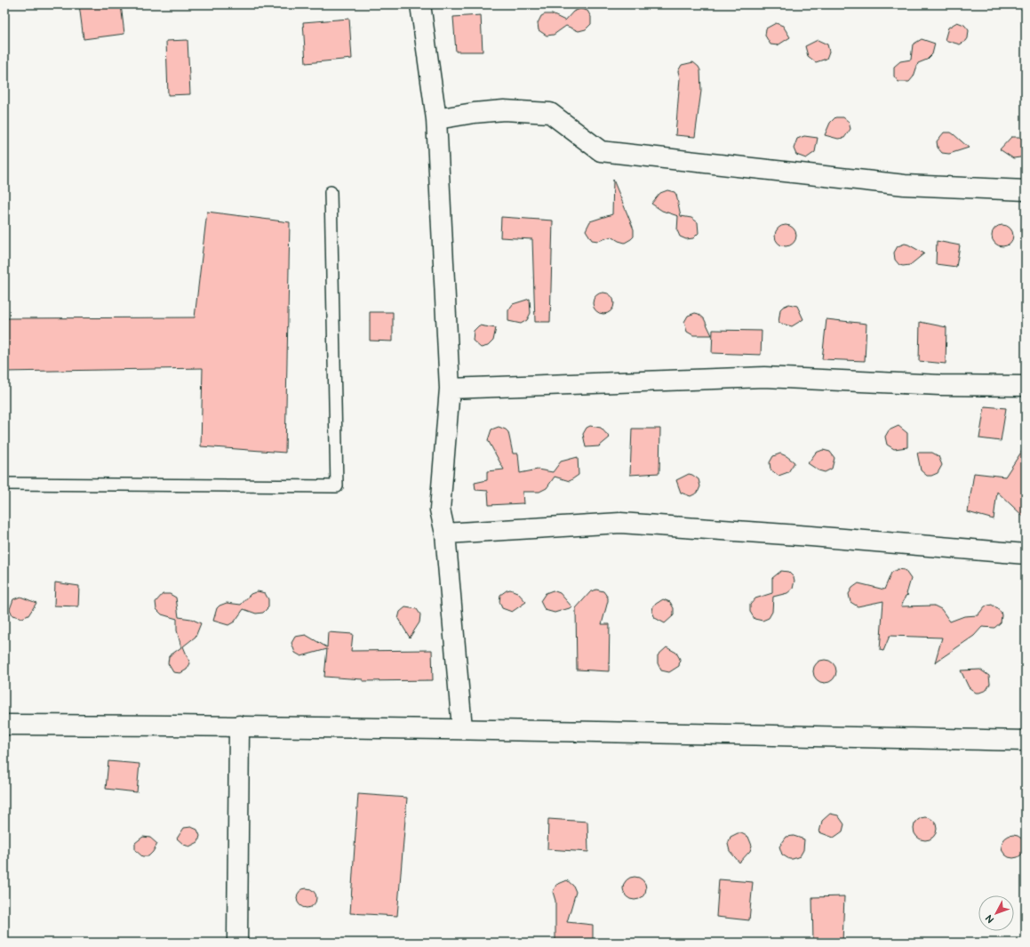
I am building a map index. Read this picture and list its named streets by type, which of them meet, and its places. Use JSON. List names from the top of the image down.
{
  "north": "bottom left"
}
